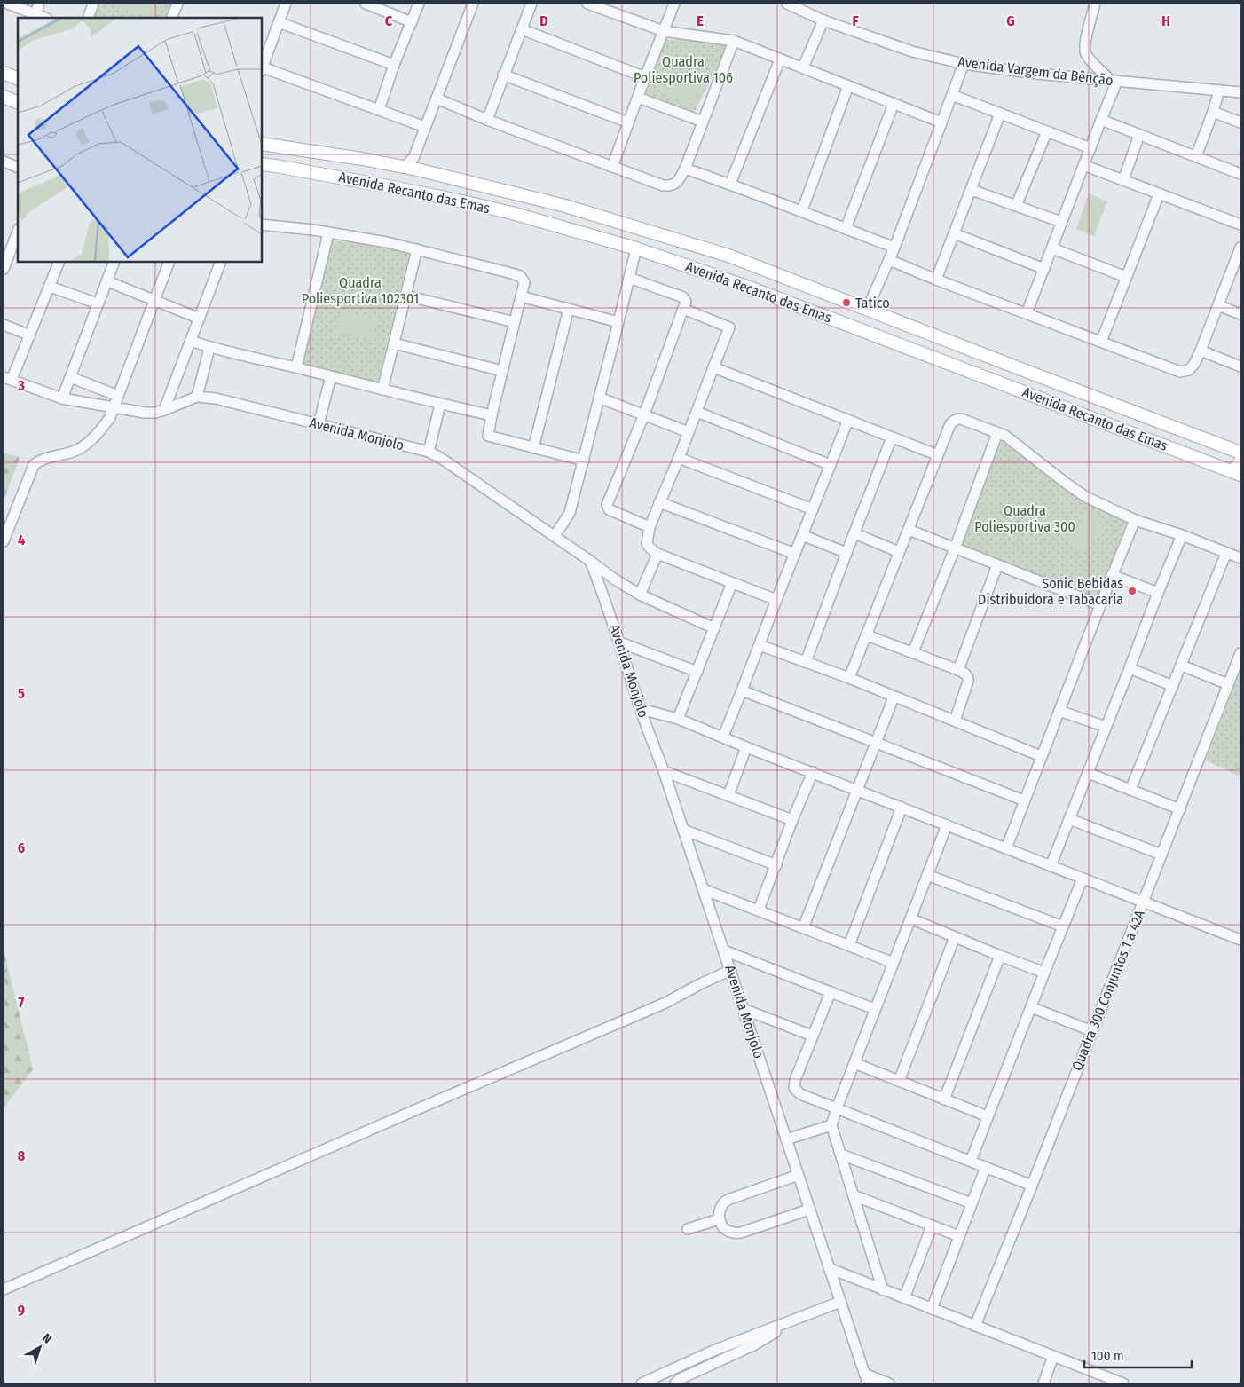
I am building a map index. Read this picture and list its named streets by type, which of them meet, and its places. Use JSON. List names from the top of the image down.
{
  "streets": {
    "main road": ["Avenida Recanto das Emas"],
    "street": ["Avenida Vargem da Bênção", "Avenida Monjolo", "Quadra 300 Conjuntos 1 a 42A"]
  },
  "parks": ["Quadra Poliesportiva 106", "Quadra Poliesportiva 102301", "Quadra Poliesportiva 300"],
  "places": ["Tatico", "Sonic Bebidas Distribuidora e Tabacaria"],
  "scale_bar": "100 m",
  "north": "top right",
  "grid": {
    "columns": [
      "C",
      "D",
      "E",
      "F",
      "G",
      "H"
    ],
    "rows": [
      "3",
      "4",
      "5",
      "6",
      "7",
      "8",
      "9"
    ]
  }
}
